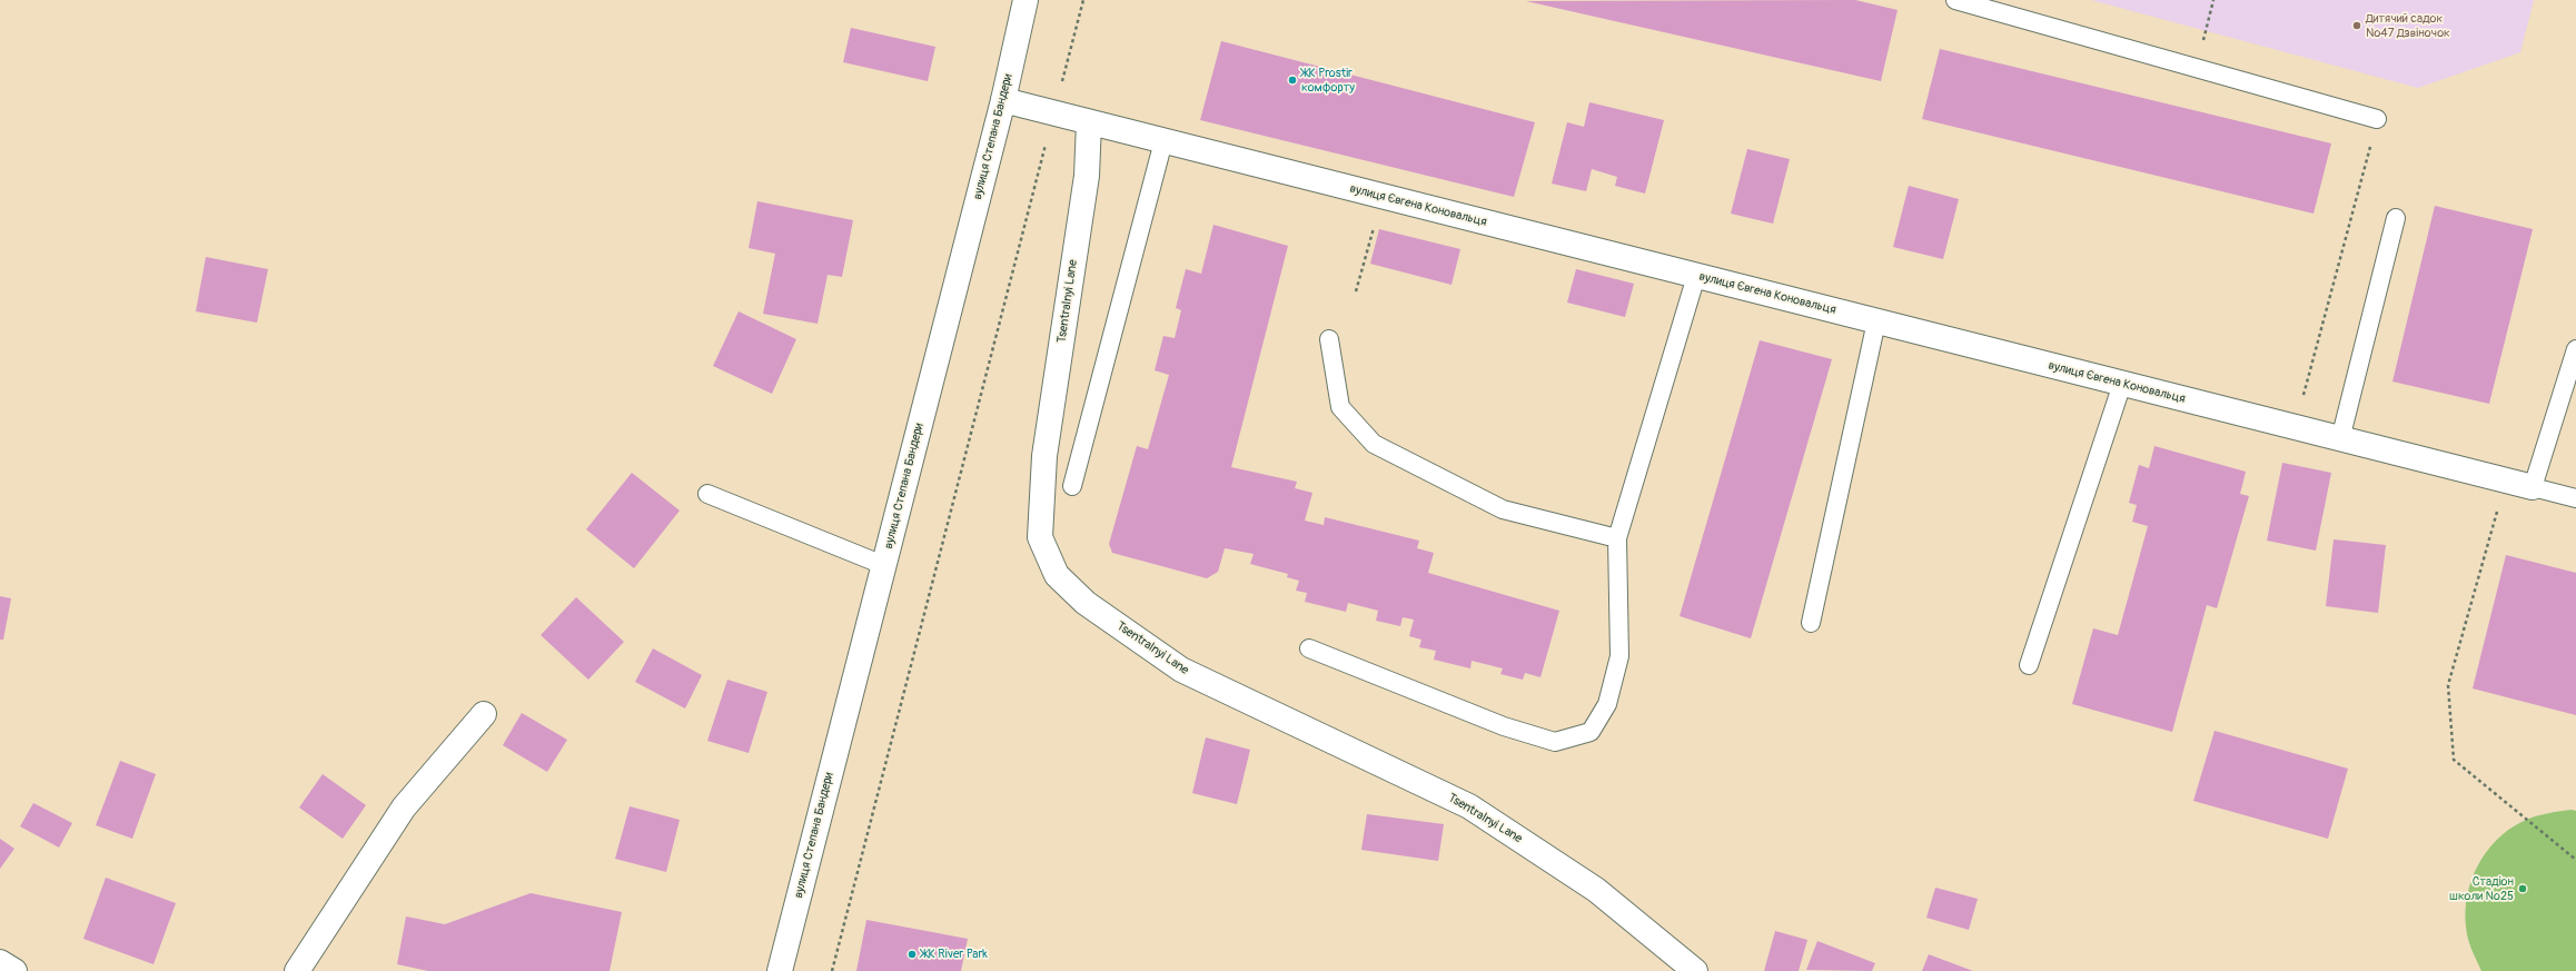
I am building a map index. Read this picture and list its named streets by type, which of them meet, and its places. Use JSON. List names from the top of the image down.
{
  "streets": {
    "street": ["вулиця Степана Бандери", "вулиця Євгена Коновальця", "Tsentralnyi Lane"]
  },
  "crossings": [
    ["вулиця Степана Бандери", "вулиця Євгена Коновальця"],
    ["вулиця Євгена Коновальця", "Tsentralnyi Lane"]
  ],
  "places": [
    "Дитячий садок №47 Дзвіночок",
    "ЖК Prostir комфорту",
    "Стадіон школи №25",
    "ЖК River Park"
  ]
}
